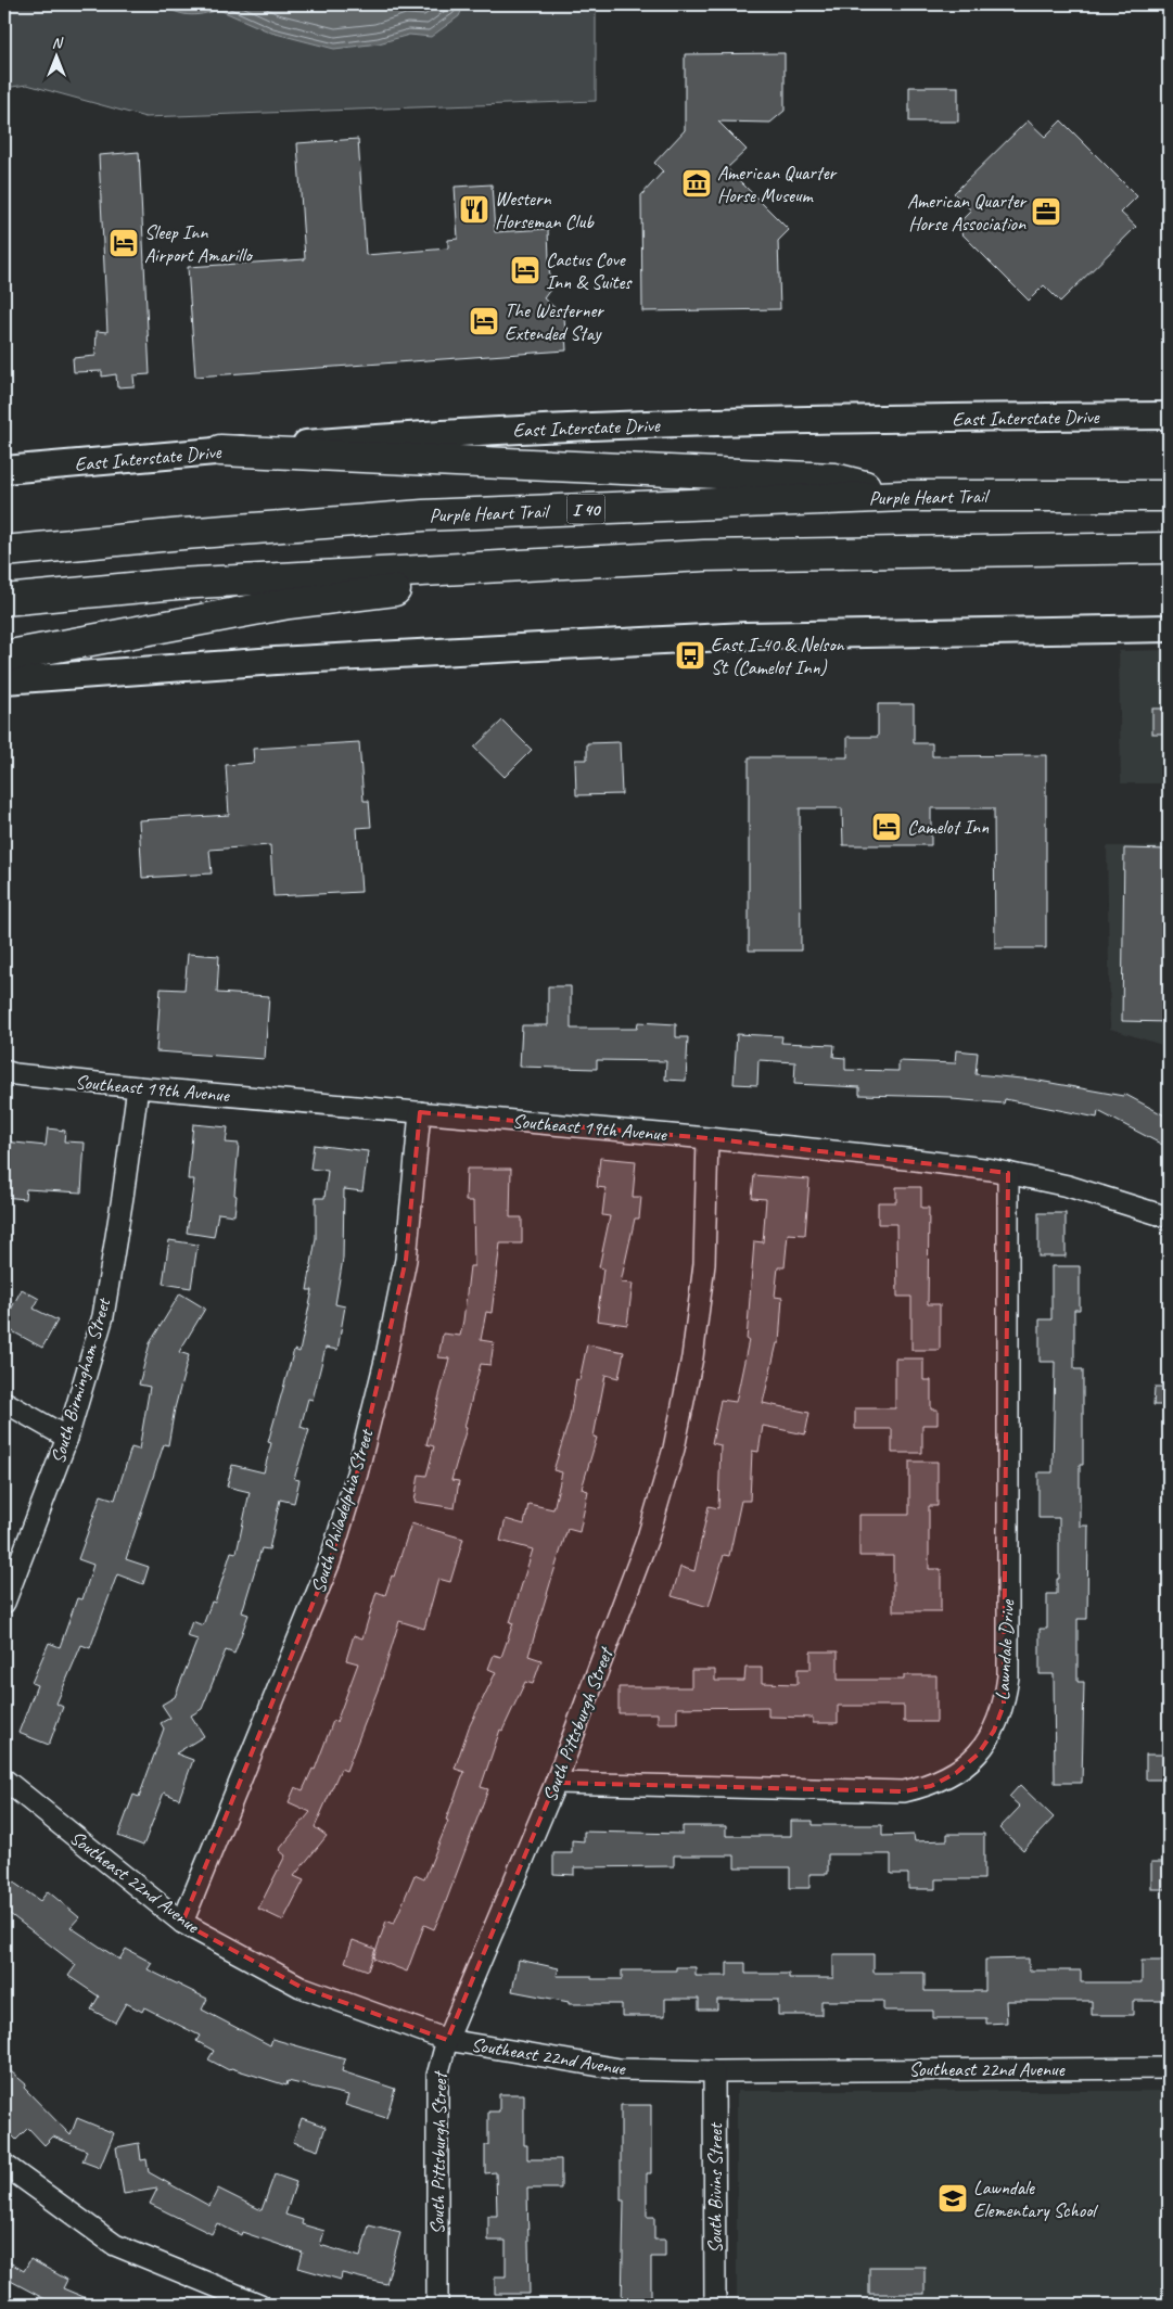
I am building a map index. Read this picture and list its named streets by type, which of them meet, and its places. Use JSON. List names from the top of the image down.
{
  "streets": {
    "highway": ["Purple Heart Trail", "I 40"],
    "main road": ["East Interstate Drive"],
    "street": [
      "Southeast 19th Avenue",
      "South Birmingham Street",
      "South Philadelphia Street",
      "Lawndale Drive",
      "South Pittsburgh Street",
      "Southeast 22nd Avenue",
      "South Bivins Street"
    ]
  },
  "crossings": [
    ["Southeast 19th Avenue", "South Birmingham Street"],
    ["Southeast 19th Avenue", "South Philadelphia Street"],
    ["Southeast 19th Avenue", "Lawndale Drive"],
    ["Southeast 19th Avenue", "South Pittsburgh Street"],
    ["South Philadelphia Street", "Southeast 22nd Avenue"],
    ["Lawndale Drive", "South Pittsburgh Street"],
    ["South Pittsburgh Street", "Southeast 22nd Avenue"],
    ["Southeast 22nd Avenue", "South Bivins Street"]
  ],
  "places": {
    "museum": ["American Quarter Horse Museum"],
    "restaurant": ["Western Horseman Club"],
    "office": ["American Quarter Horse Association"],
    "hotel": [
      "Sleep Inn Airport Amarillo",
      "Cactus Cove Inn & Suites",
      "The Westerner Extended Stay",
      "Camelot Inn"
    ],
    "bus stop": ["East I-40 & Nelson St (Camelot Inn)"],
    "school or university": ["Lawndale Elementary School"]
  },
  "north": "top"
}
